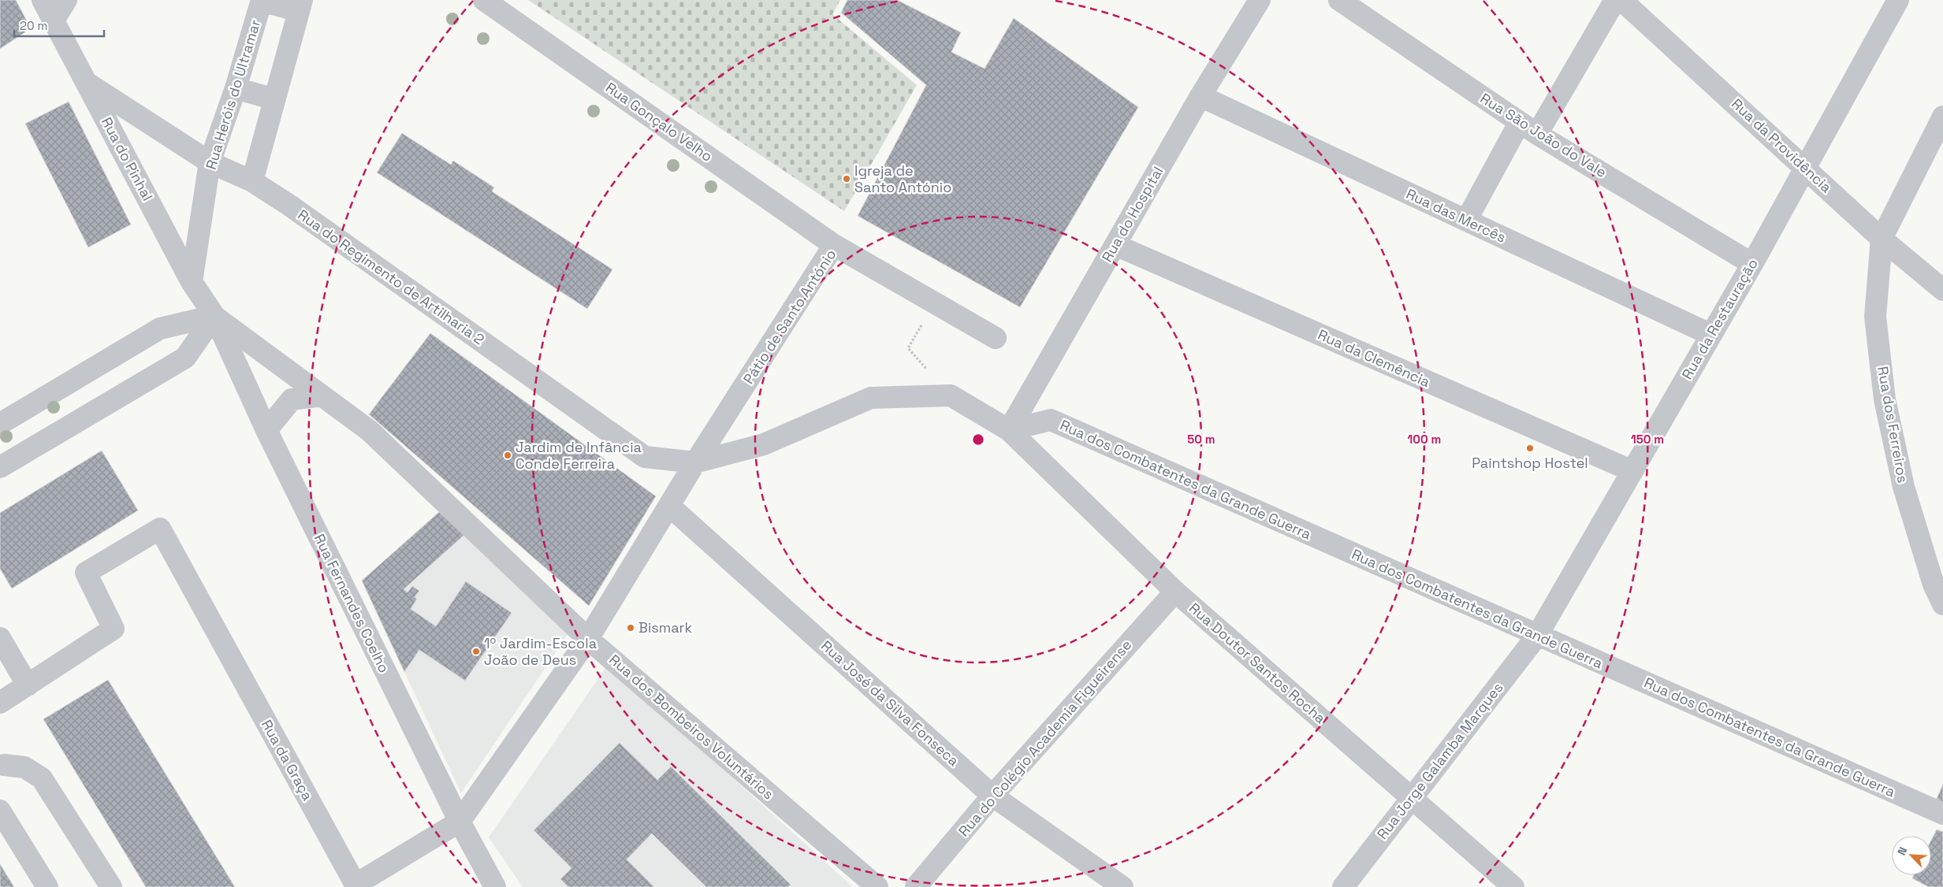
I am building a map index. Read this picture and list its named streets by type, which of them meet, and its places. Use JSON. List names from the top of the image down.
{
  "streets": {
    "street": [
      "Rua Heróis do Ultramar",
      "Rua Gonçalo Velho",
      "Rua São João do Vale",
      "Rua da Providência",
      "Rua do Pinhal",
      "Rua do Hospital",
      "Rua das Mercês",
      "Rua do Regimento de Artilharia 2",
      "Pátio de Santo António",
      "Rua da Restauração",
      "Rua da Clemência",
      "Rua dos Ferreiros",
      "Rua dos Combatentes da Grande Guerra",
      "Rua Fernandes Coelho",
      "Rua Doutor Santos Rocha",
      "Rua José da Silva Fonseca",
      "Rua dos Bombeiros Voluntários",
      "Rua do Colégio Academia Figueirense",
      "Rua da Graça",
      "Rua Jorge Galamba Marques"
    ]
  },
  "crossings": [
    ["Rua Heróis do Ultramar", "Rua do Pinhal"],
    ["Rua Heróis do Ultramar", "Rua do Regimento de Artilharia 2"],
    ["Rua Gonçalo Velho", "Pátio de Santo António"],
    ["Rua São João do Vale", "Rua da Restauração"],
    ["Rua da Providência", "Rua da Restauração"],
    ["Rua da Providência", "Rua dos Ferreiros"],
    ["Rua do Pinhal", "Rua do Regimento de Artilharia 2"],
    ["Rua do Pinhal", "Rua Fernandes Coelho"],
    ["Rua do Pinhal", "Rua dos Bombeiros Voluntários"],
    ["Rua do Hospital", "Rua das Mercês"],
    ["Rua do Hospital", "Rua da Clemência"],
    ["Rua do Hospital", "Rua dos Combatentes da Grande Guerra"],
    ["Rua do Hospital", "Rua Doutor Santos Rocha"],
    ["Rua das Mercês", "Rua da Restauração"],
    ["Rua do Regimento de Artilharia 2", "Pátio de Santo António"],
    ["Pátio de Santo António", "Rua Fernandes Coelho"],
    ["Pátio de Santo António", "Rua José da Silva Fonseca"],
    ["Pátio de Santo António", "Rua dos Bombeiros Voluntários"],
    ["Pátio de Santo António", "Rua da Graça"],
    ["Rua da Restauração", "Rua da Clemência"],
    ["Rua da Restauração", "Rua dos Combatentes da Grande Guerra"],
    ["Rua da Restauração", "Rua Jorge Galamba Marques"],
    ["Rua dos Combatentes da Grande Guerra", "Rua Doutor Santos Rocha"],
    ["Rua dos Combatentes da Grande Guerra", "Rua Jorge Galamba Marques"],
    ["Rua Fernandes Coelho", "Rua dos Bombeiros Voluntários"],
    ["Rua Fernandes Coelho", "Rua da Graça"],
    ["Rua Doutor Santos Rocha", "Rua do Colégio Academia Figueirense"],
    ["Rua Doutor Santos Rocha", "Rua Jorge Galamba Marques"],
    ["Rua José da Silva Fonseca", "Rua do Colégio Academia Figueirense"]
  ],
  "places": [
    "Igreja de Santo António",
    "Paintshop Hostel",
    "Jardim de Infância Conde Ferreira",
    "Bismark",
    "1º Jardim-Escola João de Deus"
  ],
  "scale_bar": "20 m",
  "north": "top left",
  "rings": ["50 m", "100 m", "150 m"]
}
